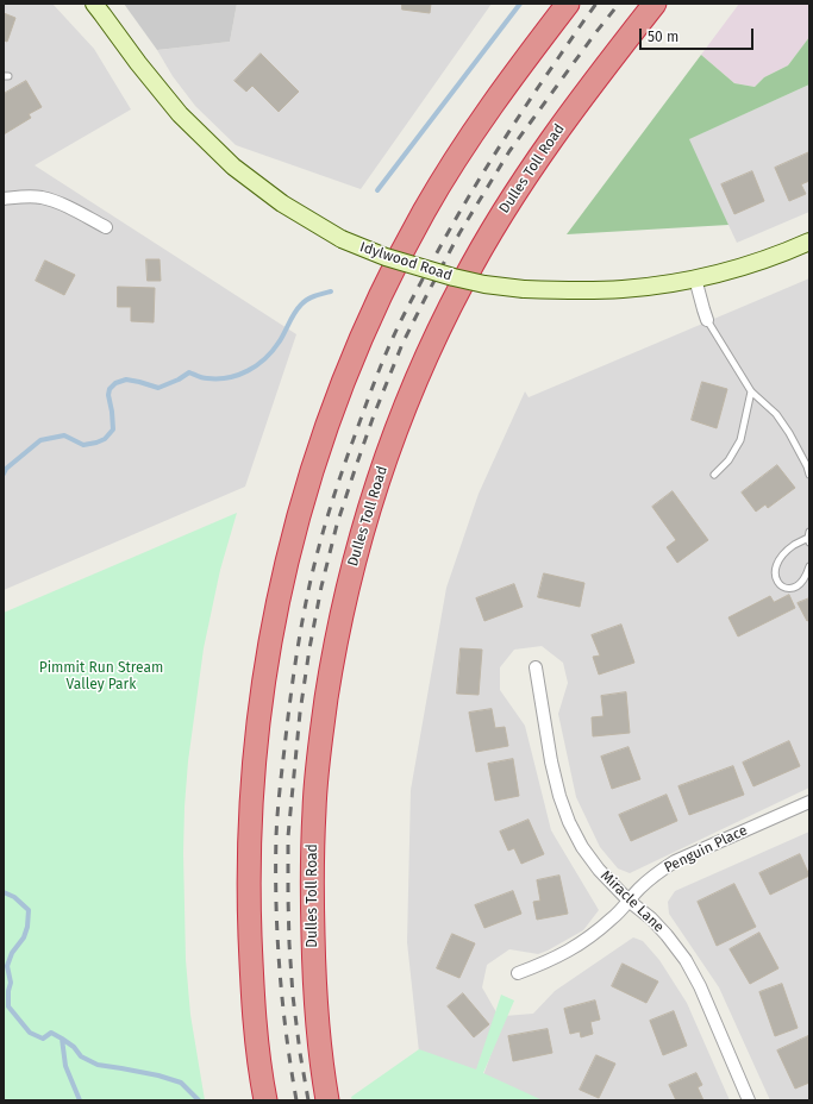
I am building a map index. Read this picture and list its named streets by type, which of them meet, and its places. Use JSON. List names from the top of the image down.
{
  "streets": {
    "highway": ["Dulles Toll Road"],
    "main road": ["Idylwood Road"],
    "street": ["Penguin Place", "Miracle Lane"]
  },
  "crossings": [
    ["Penguin Place", "Miracle Lane"]
  ],
  "parks": ["Pimmit Run Stream Valley Park"],
  "scale_bar": "50 m"
}
